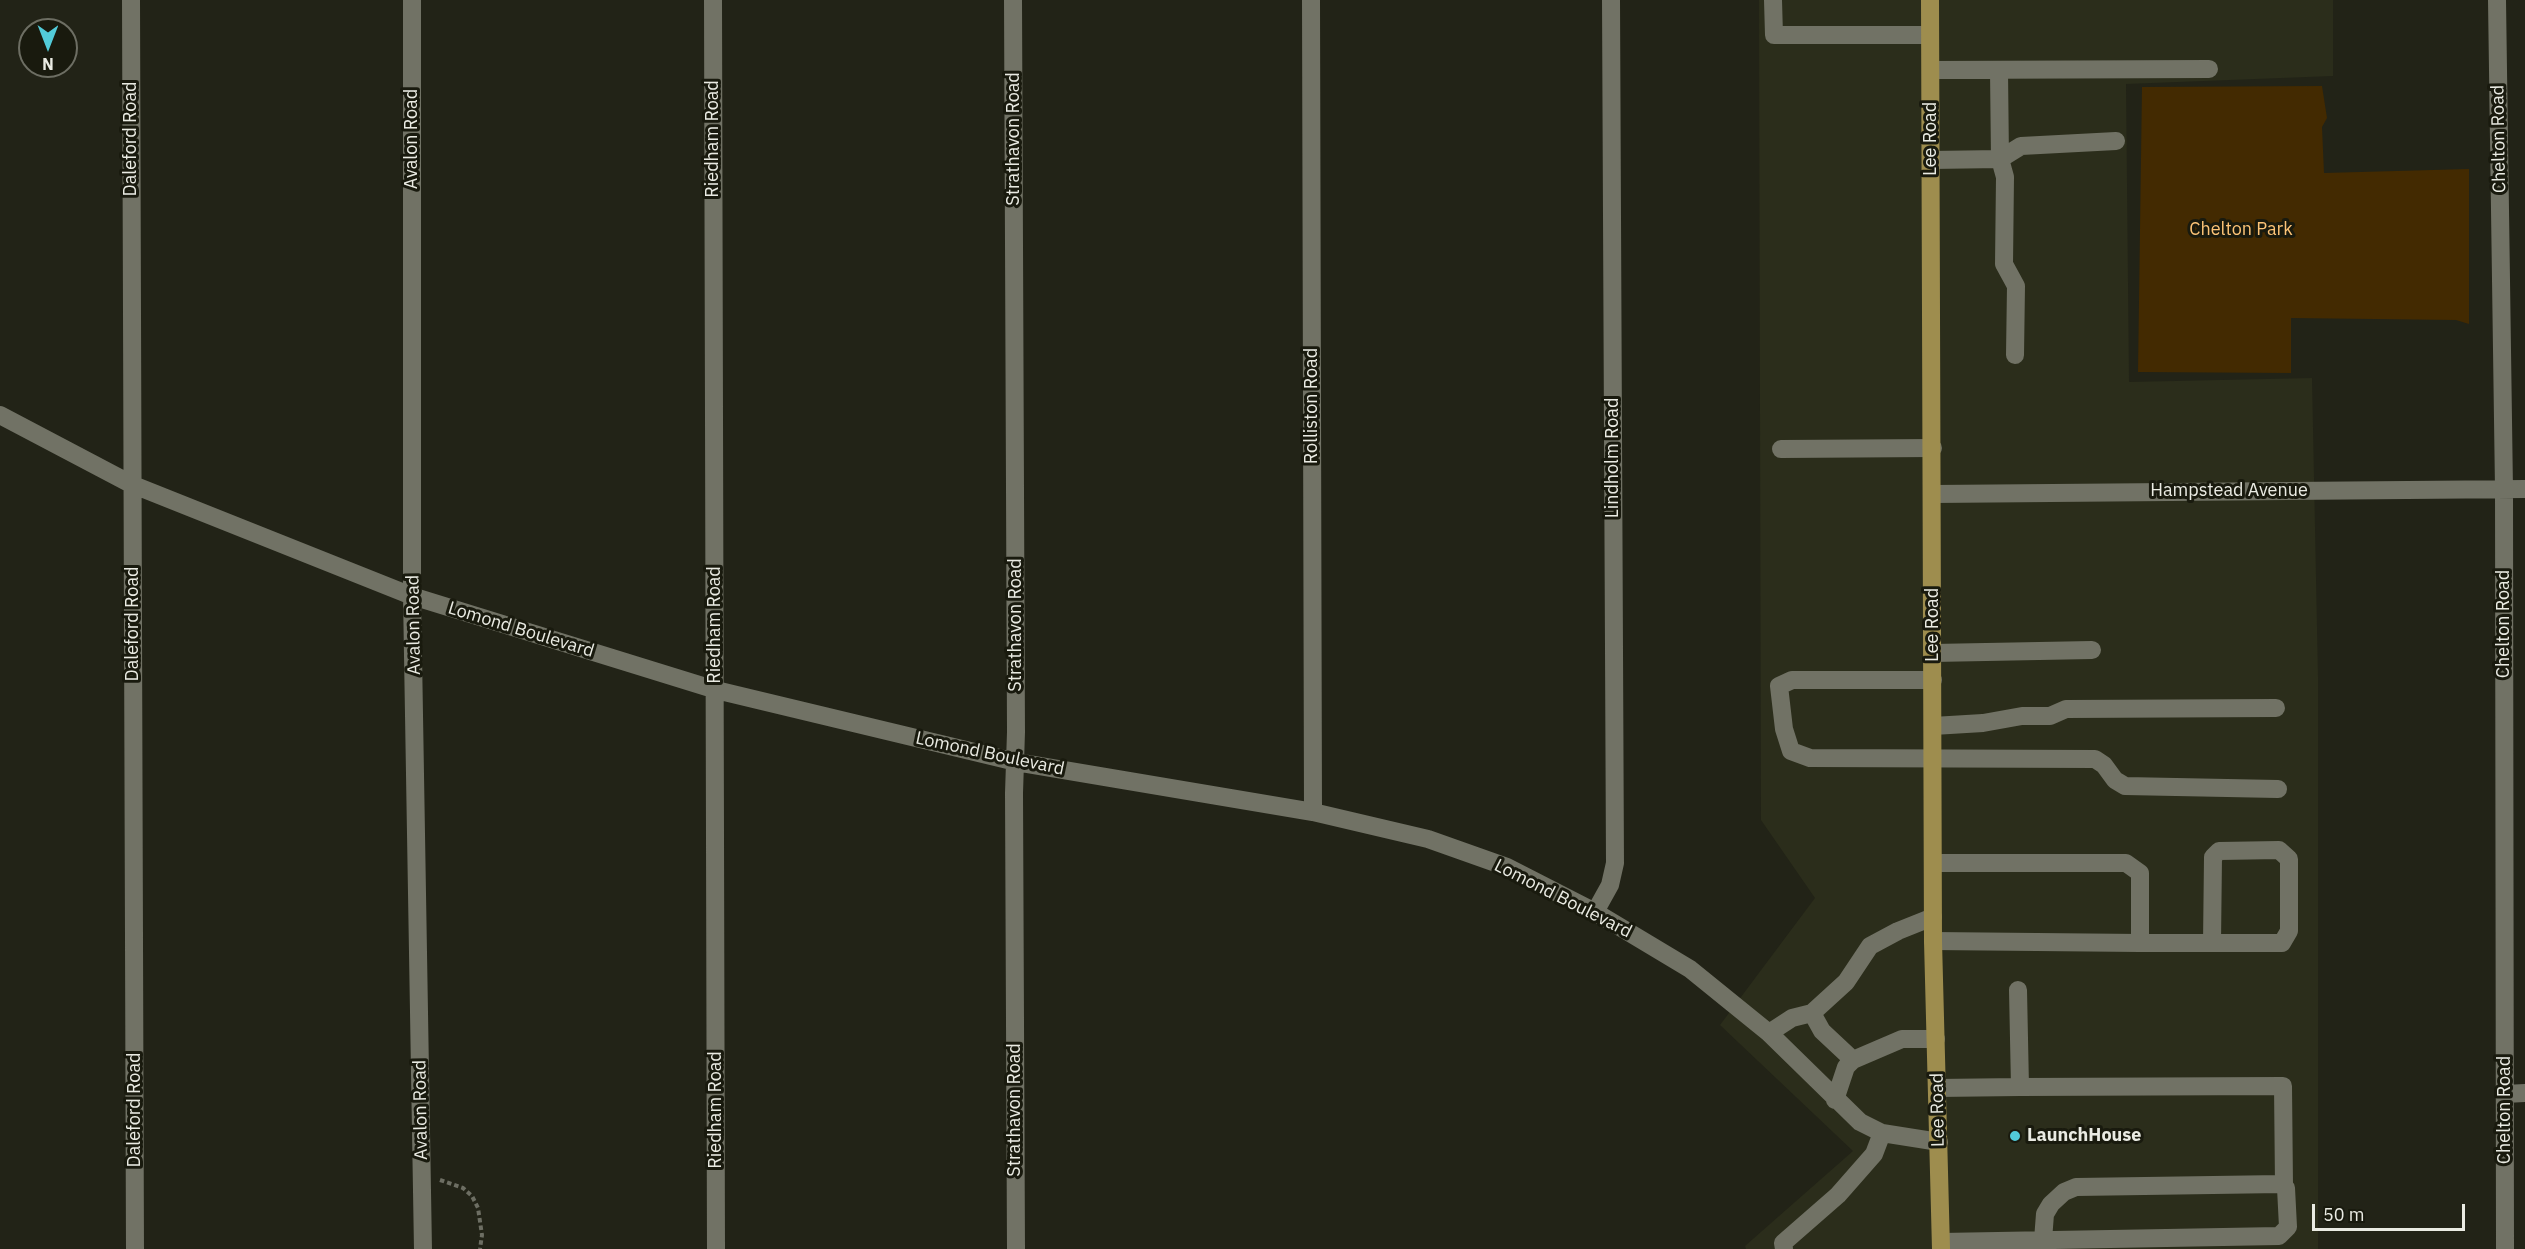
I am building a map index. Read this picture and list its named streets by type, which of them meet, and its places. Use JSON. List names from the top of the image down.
{
  "streets": {
    "main road": ["Lee Road"],
    "street": [
      "Daleford Road",
      "Avalon Road",
      "Riedham Road",
      "Strathavon Road",
      "Chelton Road",
      "Rolliston Road",
      "Lindholm Road",
      "Hampstead Avenue",
      "Lomond Boulevard"
    ]
  },
  "crossings": [
    ["Daleford Road", "Lomond Boulevard"],
    ["Avalon Road", "Lomond Boulevard"],
    ["Riedham Road", "Lomond Boulevard"],
    ["Strathavon Road", "Lomond Boulevard"],
    ["Lee Road", "Hampstead Avenue"],
    ["Lee Road", "Lomond Boulevard"],
    ["Chelton Road", "Hampstead Avenue"],
    ["Rolliston Road", "Lomond Boulevard"],
    ["Lindholm Road", "Lomond Boulevard"]
  ],
  "parks": ["Chelton Park"],
  "places": ["LaunchHouse"],
  "scale_bar": "50 m",
  "north": "bottom"
}
